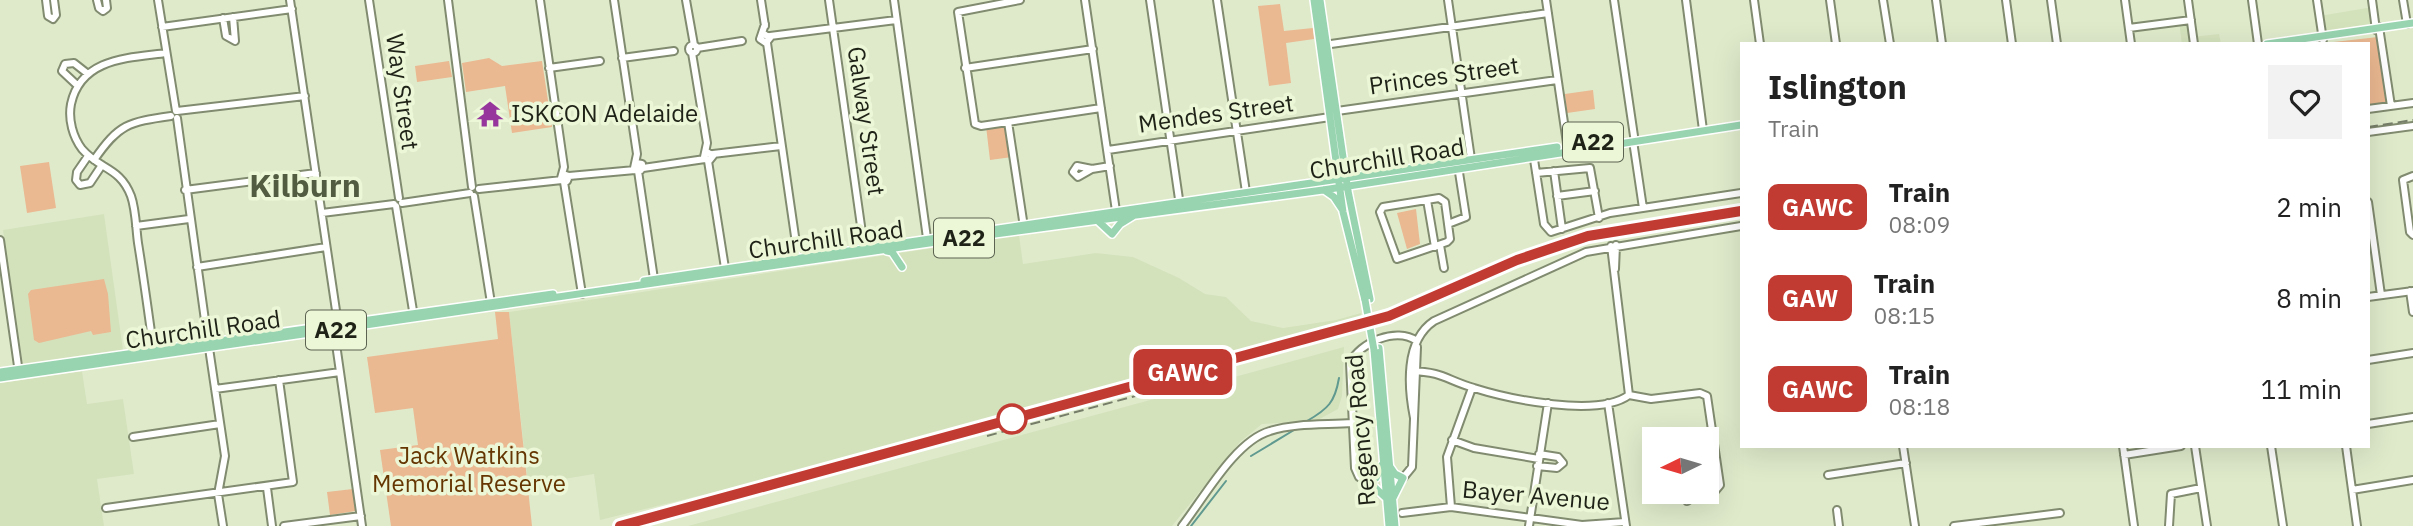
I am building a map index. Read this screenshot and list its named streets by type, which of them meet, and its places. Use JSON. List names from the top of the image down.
{
  "streets": {
    "main road": ["A22", "Churchill Road", "Regency Road"],
    "street": [
      "Princes Street",
      "Way Street",
      "Mendes Street",
      "Galway Street",
      "Bayer Avenue"
    ]
  },
  "crossings": [
    ["Princes Street", "Regency Road"],
    ["Way Street", "Churchill Road"],
    ["Mendes Street", "Regency Road"],
    ["Galway Street", "Churchill Road"],
    ["Churchill Road", "Regency Road"]
  ],
  "districts": ["Kilburn"],
  "parks": ["Jack Watkins Memorial Reserve"],
  "places": {
    "temple": ["ISKCON Adelaide"]
  },
  "north": "left",
  "page": {
    "on_map": "GAWC",
    "heading": ["Islington", "Train"],
    "list": [
      {
        "mark": "GAWC",
        "name": "Train",
        "note": "08:09",
        "value": "2 min"
      },
      {
        "mark": "GAW",
        "name": "Train",
        "note": "08:15",
        "value": "8 min"
      },
      {
        "mark": "GAWC",
        "name": "Train",
        "note": "08:18",
        "value": "11 min"
      }
    ]
  }
}
